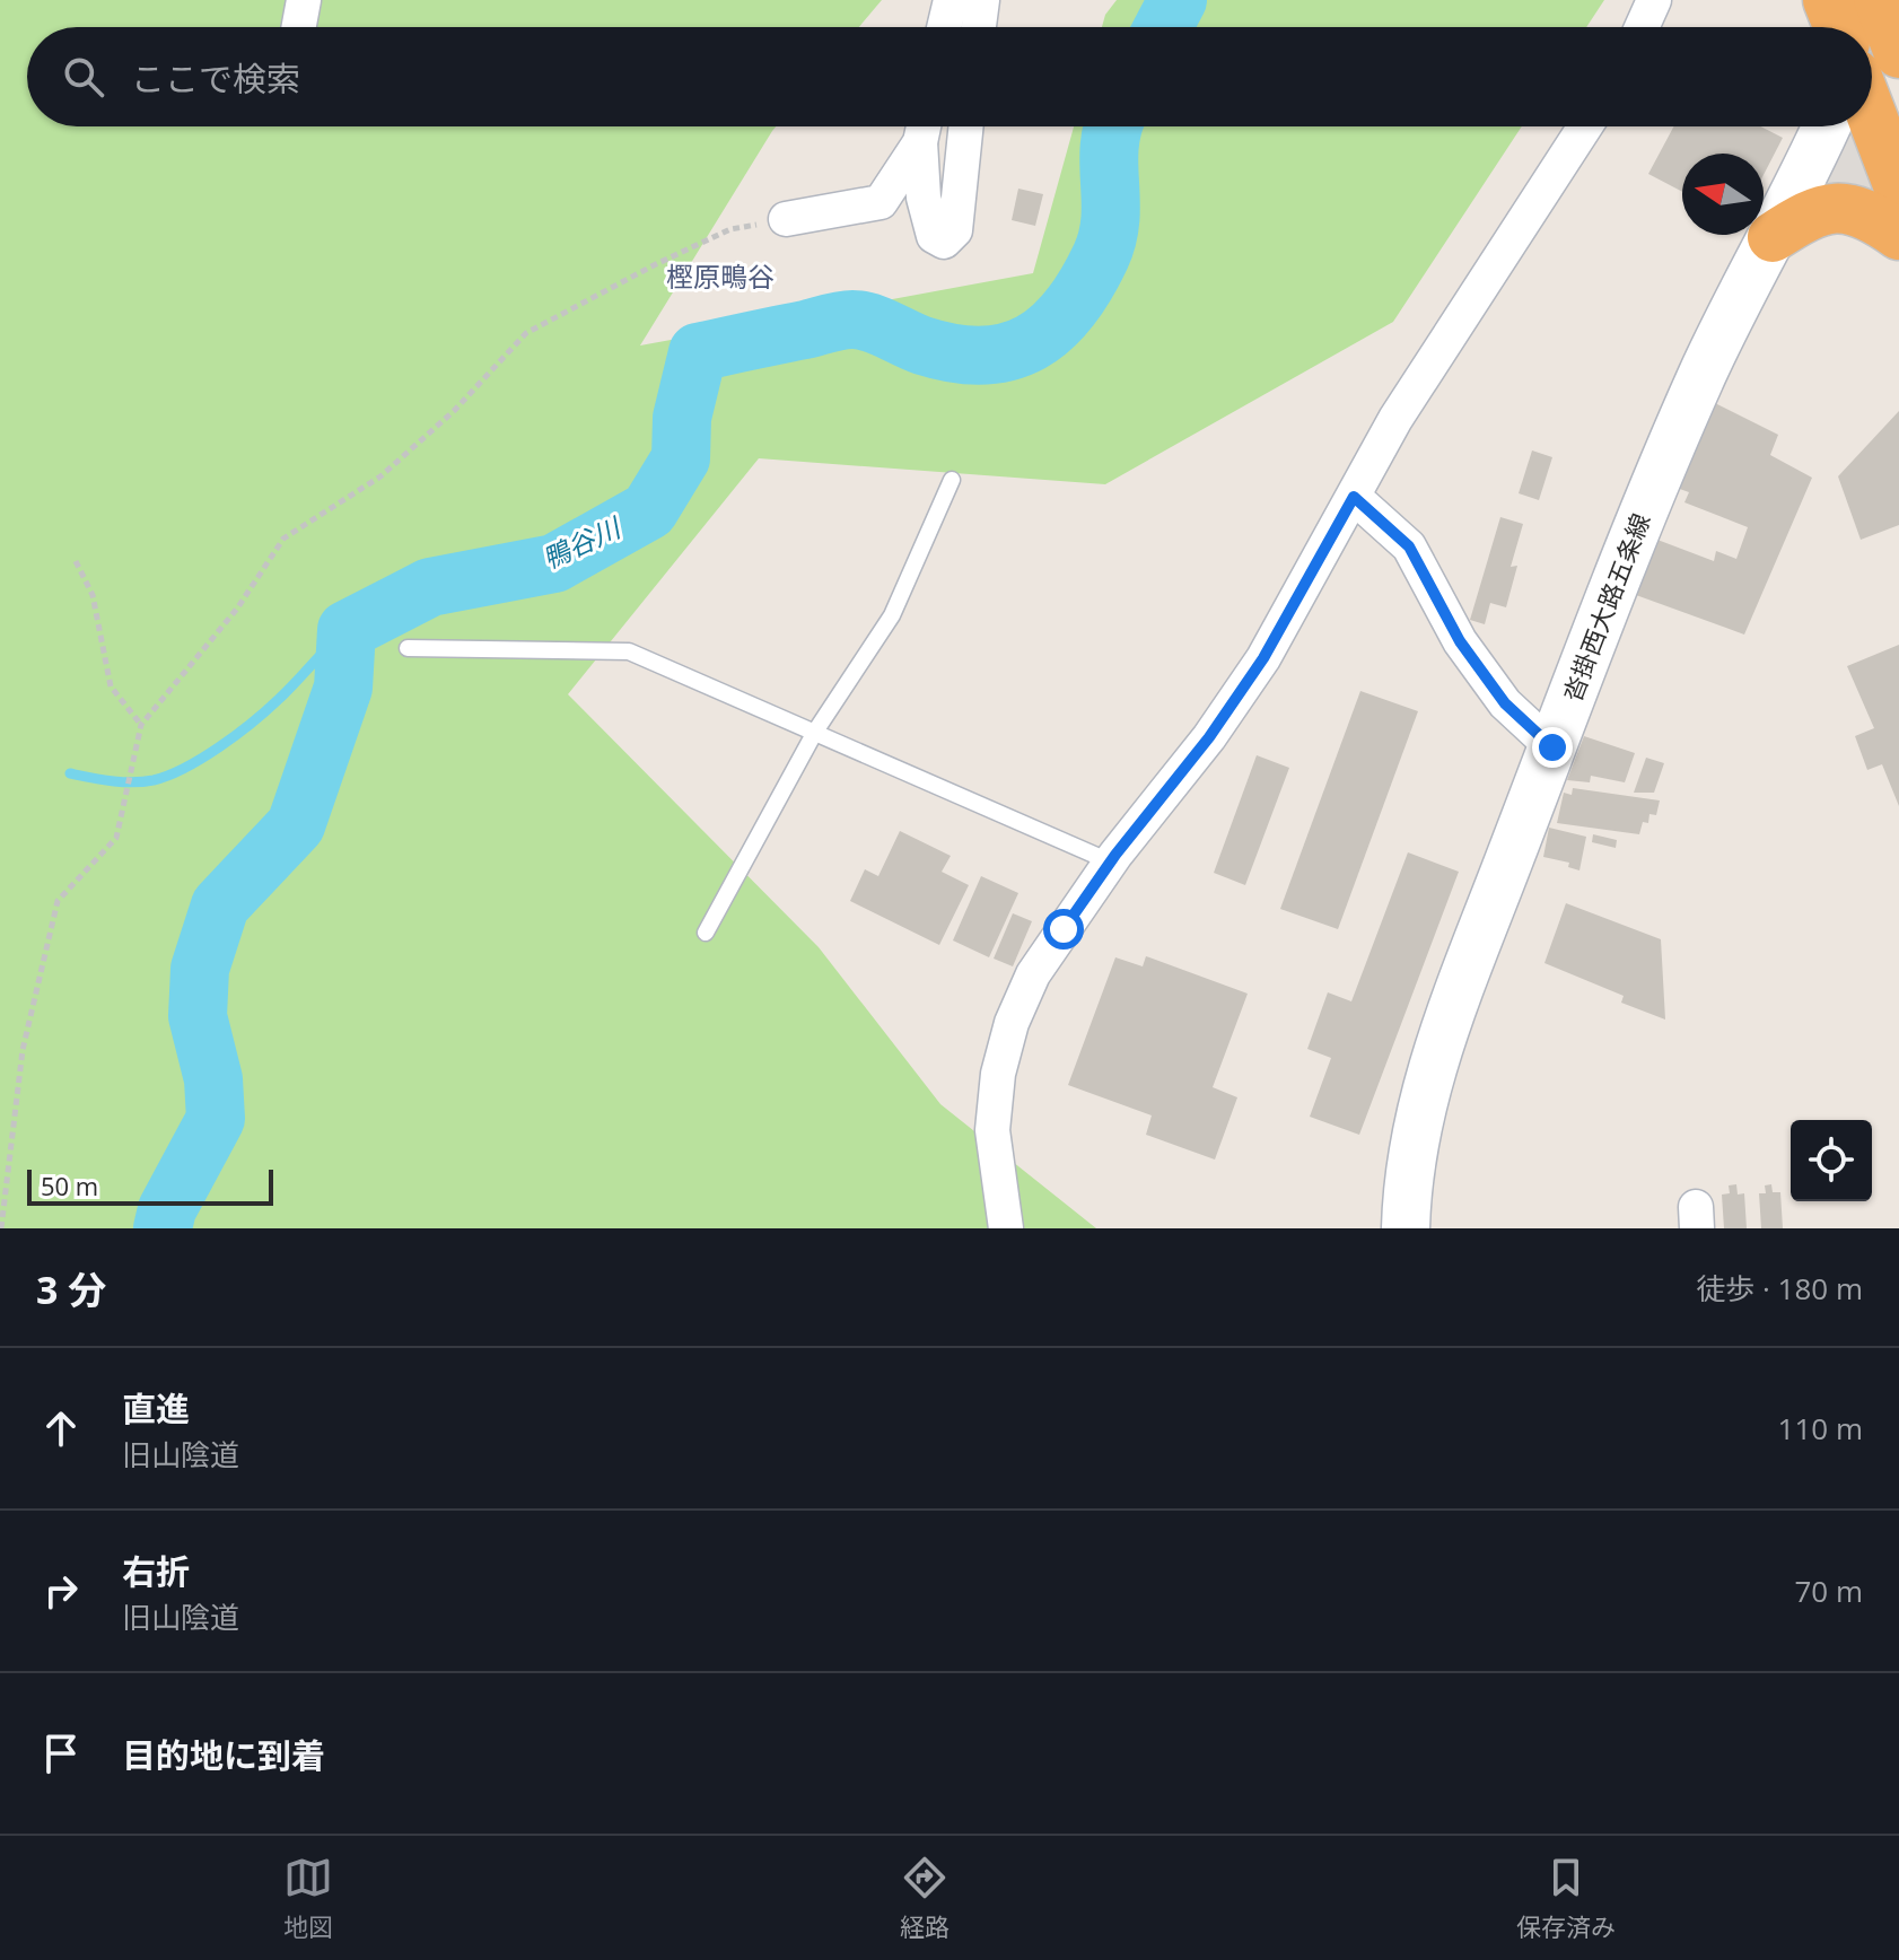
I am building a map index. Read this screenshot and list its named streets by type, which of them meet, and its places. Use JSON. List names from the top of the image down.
{
  "streets": {
    "main road": ["沓掛西大路五条線"]
  },
  "districts": ["樫原鴫谷"],
  "water": ["鴨谷川"],
  "scale_bar": "50 m",
  "north": "left",
  "page": {
    "search": "ここで検索",
    "scale": "50 m",
    "heading": ["3 分", "徒歩 · 180 m"],
    "list": [
      ["直進", "旧山陰道", "110 m"],
      ["右折", "旧山陰道", "70 m"],
      "目的地に到着"
    ],
    "nav": ["地図", "経路", "保存済み"]
  }
}
